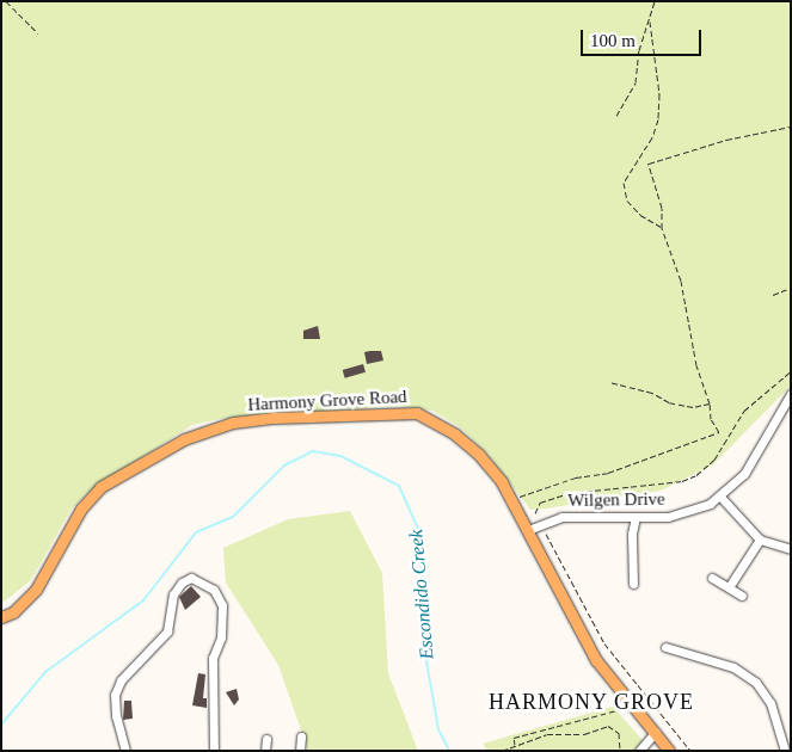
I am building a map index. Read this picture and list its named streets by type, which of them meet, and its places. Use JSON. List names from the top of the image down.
{
  "streets": {
    "main road": ["Harmony Grove Road"],
    "street": ["Wilgen Drive"]
  },
  "crossings": [
    ["Harmony Grove Road", "Wilgen Drive"]
  ],
  "districts": ["HARMONY GROVE"],
  "water": ["Escondido Creek"],
  "scale_bar": "100 m"
}
